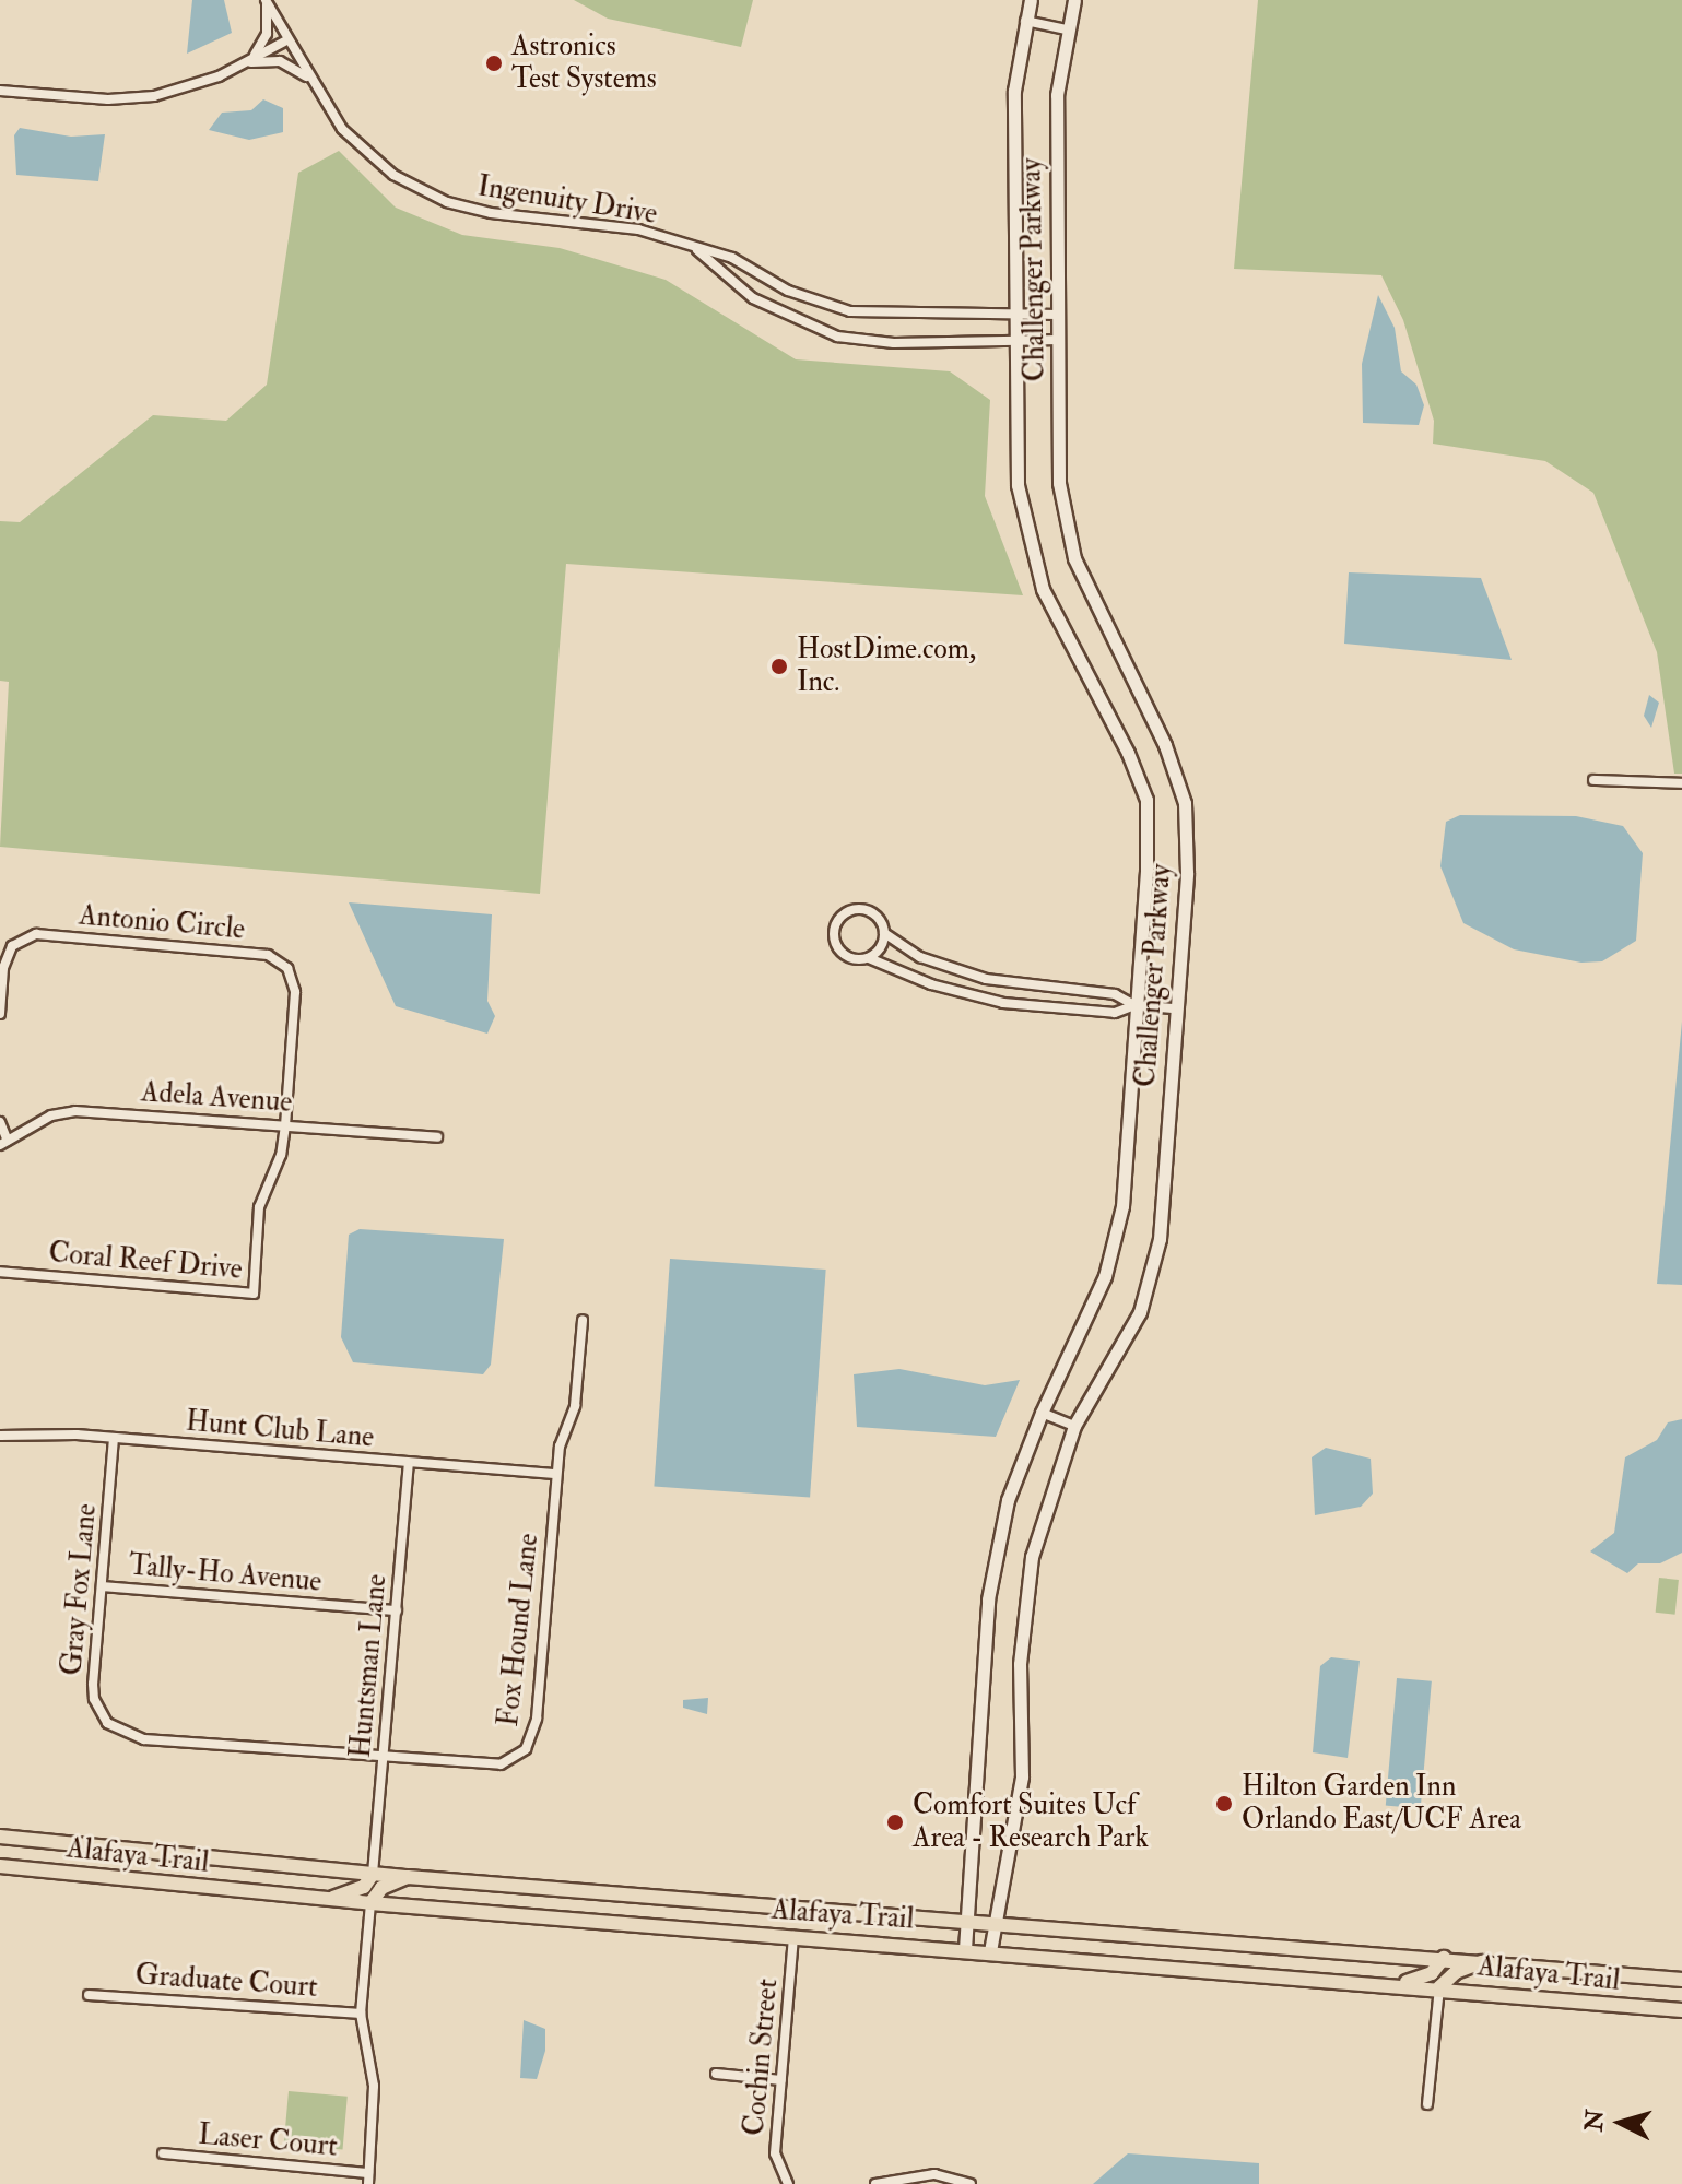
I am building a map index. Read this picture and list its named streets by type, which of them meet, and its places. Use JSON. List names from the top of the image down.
{
  "streets": {
    "main road": ["Challenger Parkway", "Alafaya Trail"],
    "street": [
      "Ingenuity Drive",
      "Antonio Circle",
      "Adela Avenue",
      "Coral Reef Drive",
      "Hunt Club Lane",
      "Tally-Ho Avenue",
      "Gray Fox Lane",
      "Fox Hound Lane",
      "Huntsman Lane",
      "Graduate Court",
      "Cochin Street",
      "Laser Court"
    ]
  },
  "crossings": [
    ["Ingenuity Drive", "Challenger Parkway"],
    ["Challenger Parkway", "Alafaya Trail"],
    ["Antonio Circle", "Adela Avenue"],
    ["Antonio Circle", "Coral Reef Drive"],
    ["Hunt Club Lane", "Gray Fox Lane"],
    ["Hunt Club Lane", "Fox Hound Lane"],
    ["Hunt Club Lane", "Huntsman Lane"],
    ["Tally-Ho Avenue", "Gray Fox Lane"],
    ["Tally-Ho Avenue", "Huntsman Lane"],
    ["Gray Fox Lane", "Fox Hound Lane"],
    ["Gray Fox Lane", "Huntsman Lane"],
    ["Fox Hound Lane", "Huntsman Lane"],
    ["Huntsman Lane", "Alafaya Trail"],
    ["Alafaya Trail", "Cochin Street"]
  ],
  "places": [
    "Astronics Test Systems",
    "HostDime.com, Inc.",
    "Hilton Garden Inn Orlando East/UCF Area",
    "Comfort Suites Ucf Area - Research Park"
  ],
  "north": "left"
}
